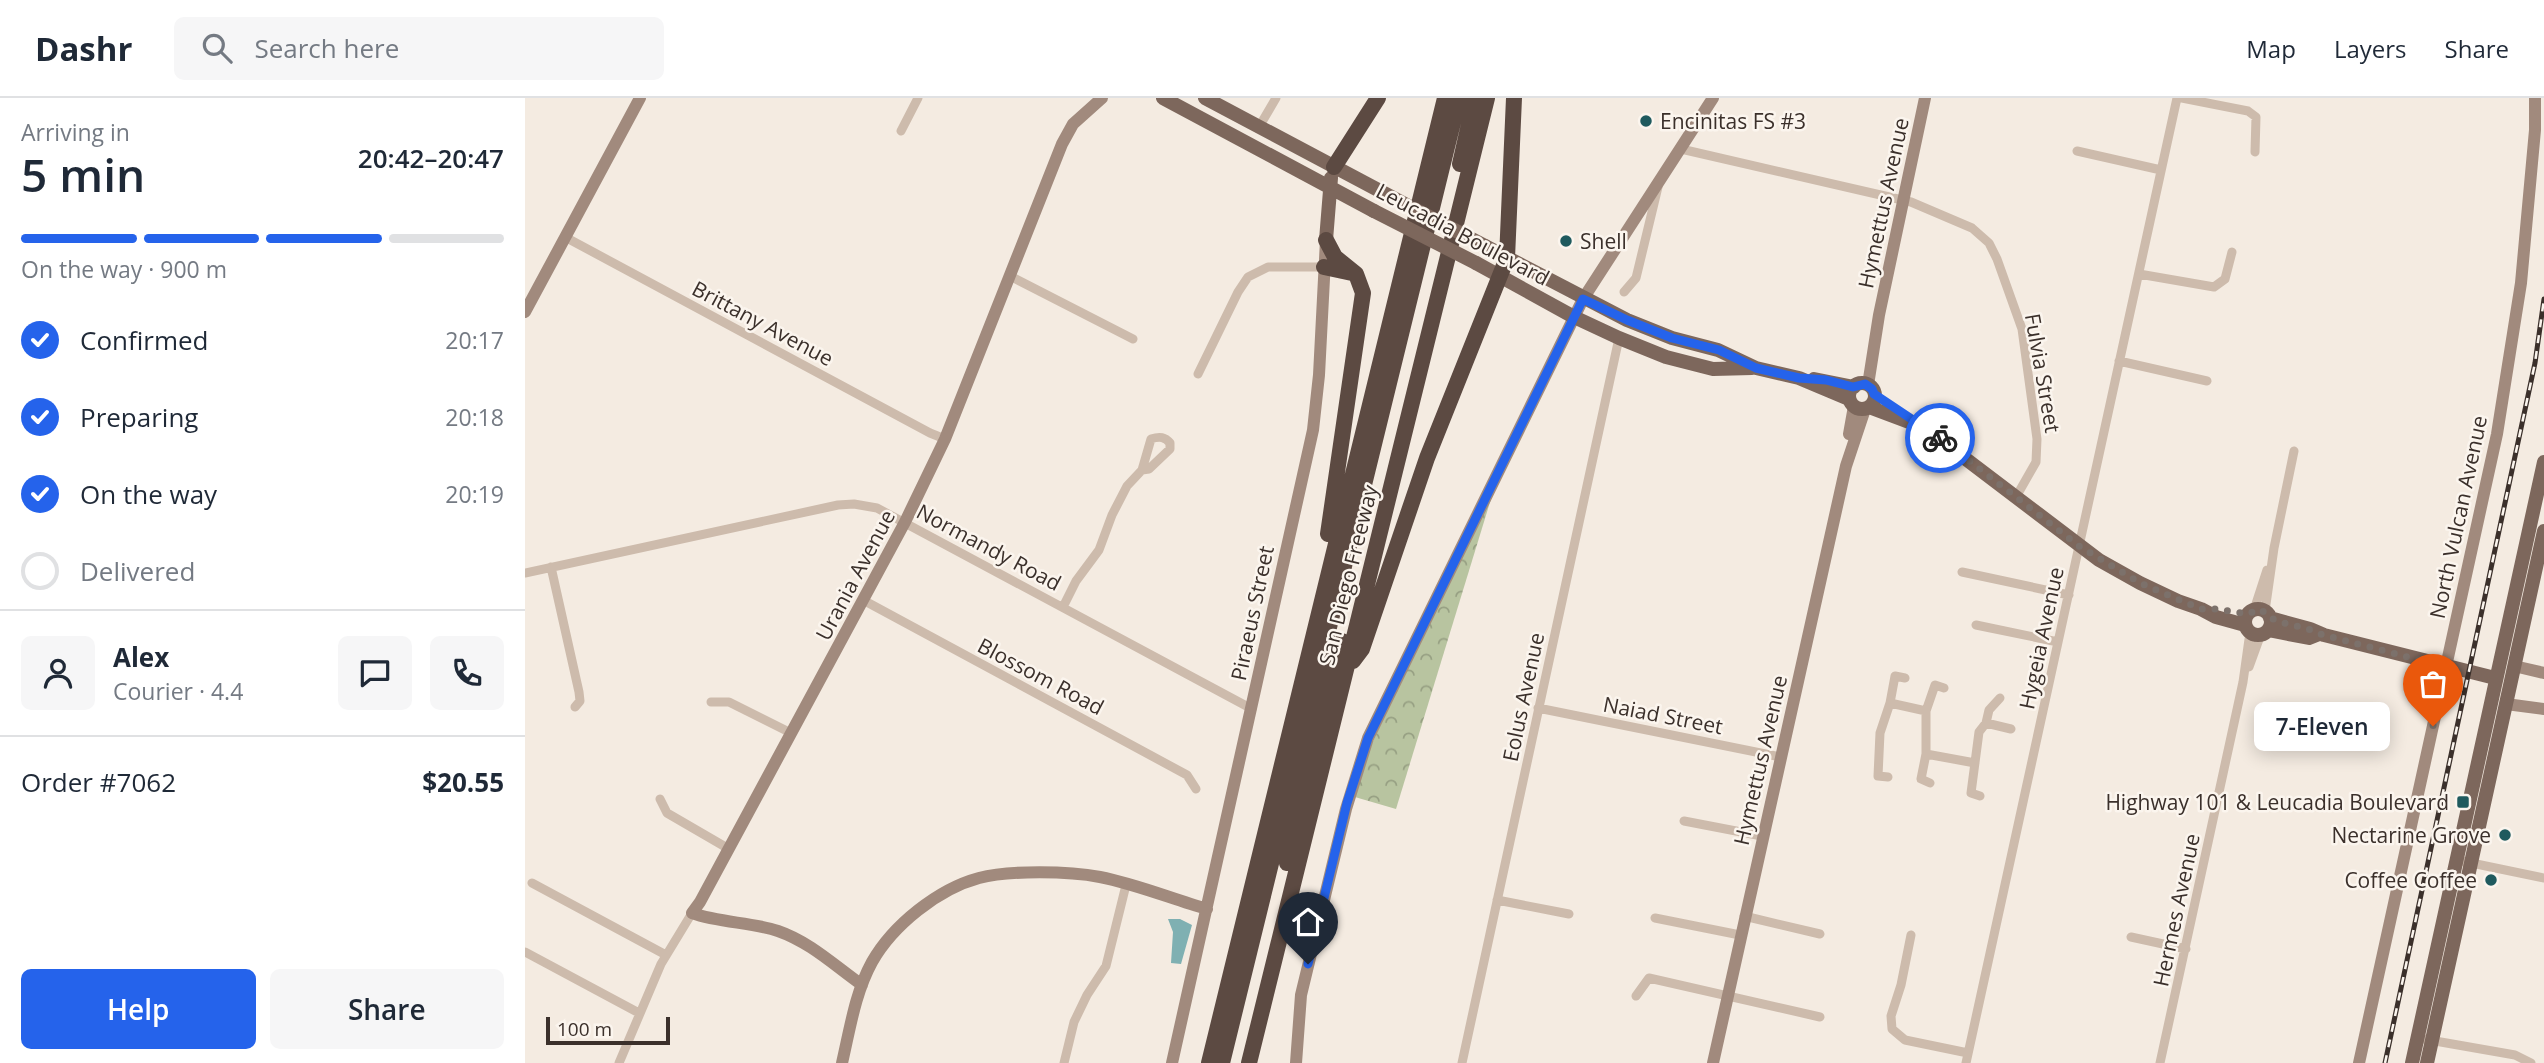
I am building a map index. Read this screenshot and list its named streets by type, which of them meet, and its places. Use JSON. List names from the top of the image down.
{
  "streets": {
    "highway": ["San Diego Freeway"],
    "main road": ["Leucadia Boulevard", "Piraeus Street"],
    "street": [
      "Hymettus Avenue",
      "Brittany Avenue",
      "Fulvia Street",
      "North Vulcan Avenue",
      "Normandy Road",
      "Urania Avenue",
      "Hygeia Avenue",
      "Blossom Road",
      "Eolus Avenue",
      "Naiad Street",
      "Hermes Avenue"
    ]
  },
  "crossings": [
    ["Hymettus Avenue", "Leucadia Boulevard"],
    ["Hymettus Avenue", "Fulvia Street"],
    ["Hymettus Avenue", "Naiad Street"],
    ["Leucadia Boulevard", "Fulvia Street"],
    ["Leucadia Boulevard", "North Vulcan Avenue"],
    ["Leucadia Boulevard", "Piraeus Street"],
    ["Leucadia Boulevard", "Hygeia Avenue"],
    ["Leucadia Boulevard", "Eolus Avenue"],
    ["Leucadia Boulevard", "Hermes Avenue"],
    ["Brittany Avenue", "Urania Avenue"],
    ["Normandy Road", "Urania Avenue"],
    ["Normandy Road", "Piraeus Street"],
    ["Urania Avenue", "Blossom Road"],
    ["Eolus Avenue", "Naiad Street"]
  ],
  "places": {
    "other": [
      "Encinitas FS #3",
      "Shell",
      "7-Eleven",
      "Nectarine Grove",
      "Coffee Coffee"
    ],
    "transit": ["Highway 101 & Leucadia Boulevard"]
  },
  "scale_bar": "100 m",
  "page": {
    "header": "Dashr",
    "search": "Search here",
    "nav": ["Map", "Layers", "Share"],
    "heading": ["5 min", "Arriving in", "20:42–20:47"],
    "panel": [
      "Alex",
      "Courier · 4.4",
      "Order #7062",
      "$20.55"
    ],
    "bar": "On the way · 900 m",
    "list": [
      ["Confirmed", "20:17"],
      ["Preparing", "20:18"],
      ["On the way", "20:19"],
      "Delivered"
    ],
    "bubble": "7-Eleven",
    "buttons": ["Help", "Share"],
    "scale": "100 m"
  }
}
